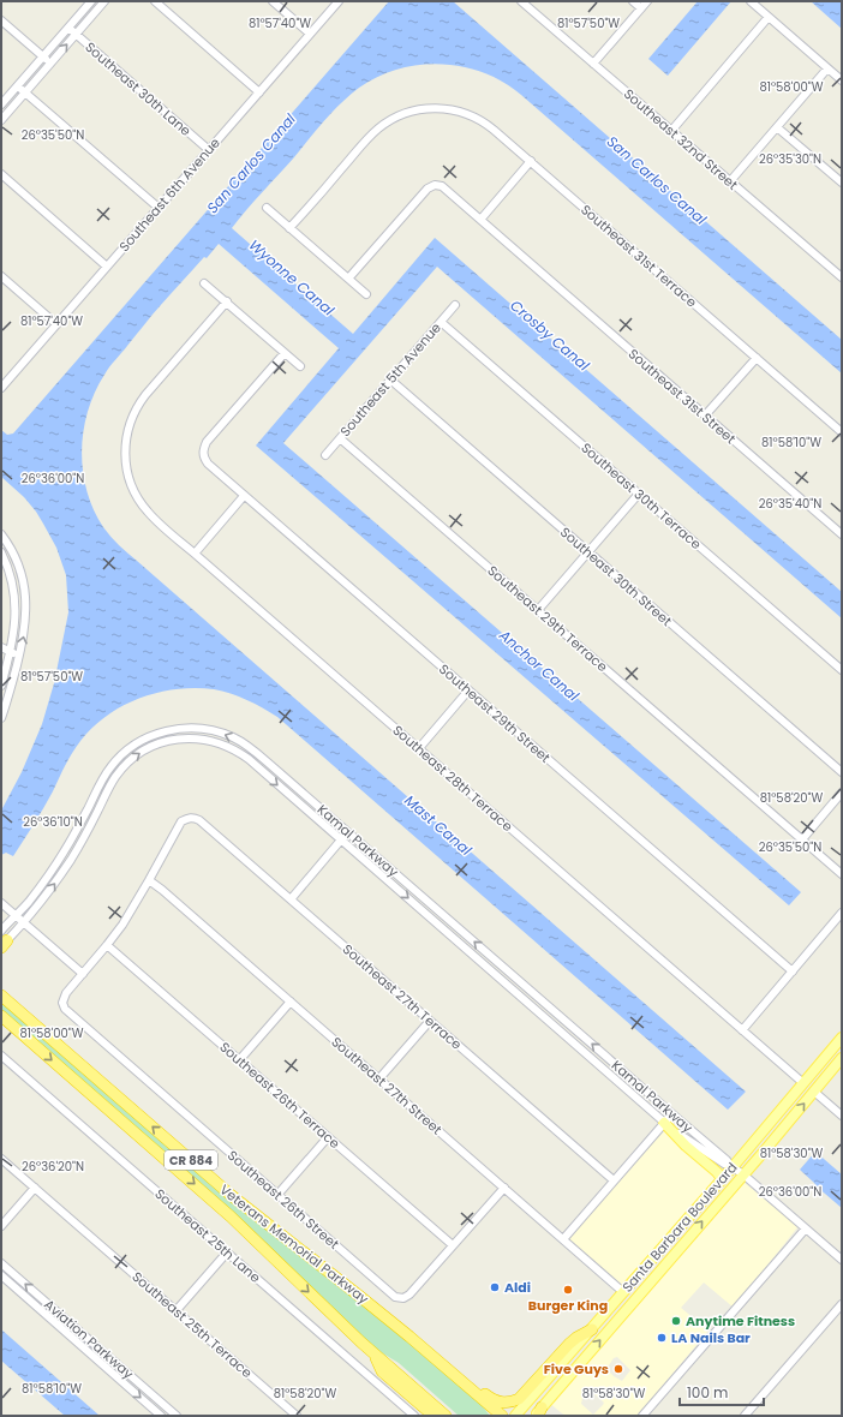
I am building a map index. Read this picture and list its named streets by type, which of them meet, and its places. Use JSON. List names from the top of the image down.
{
  "streets": {
    "highway": ["CR 884", "Veterans Memorial Parkway"],
    "main road": ["Santa Barbara Boulevard"],
    "street": [
      "Southeast 30th Lane",
      "Southeast 32nd Street",
      "Southeast 6th Avenue",
      "Southeast 31st Terrace",
      "Southeast 5th Avenue",
      "Southeast 31st Street",
      "Southeast 30th Terrace",
      "Southeast 30th Street",
      "Southeast 29th Terrace",
      "Southeast 29th Street",
      "Southeast 28th Terrace",
      "Kamal Parkway",
      "Southeast 27th Terrace",
      "Southeast 27th Street",
      "Southeast 26th Terrace",
      "Southeast 26th Street",
      "Southeast 25th Lane",
      "Southeast 25th Terrace",
      "Aviation Parkway"
    ]
  },
  "crossings": [
    ["Southeast 30th Lane", "Southeast 6th Avenue"],
    ["Southeast 5th Avenue", "Southeast 30th Terrace"],
    ["Southeast 5th Avenue", "Southeast 30th Street"],
    ["Southeast 5th Avenue", "Southeast 29th Terrace"],
    ["Southeast 28th Terrace", "Santa Barbara Boulevard"],
    ["Kamal Parkway", "Santa Barbara Boulevard"],
    ["Southeast 27th Terrace", "Southeast 27th Street"],
    ["Southeast 27th Street", "Santa Barbara Boulevard"],
    ["Southeast 26th Terrace", "Southeast 26th Street"]
  ],
  "water": [
    "San Carlos Canal",
    "Wyonne Canal",
    "Crosby Canal",
    "Anchor Canal",
    "Mast Canal"
  ],
  "places": [
    "Aldi",
    "Burger King",
    "Anytime Fitness",
    "LA Nails Bar",
    "Five Guys"
  ],
  "scale_bar": "100 m",
  "coordinates": [
    "81°57'40\"W",
    "81°57'50\"W",
    "81°58'00\"W",
    "26°35'50\"N",
    "26°35'30\"N",
    "81°58'10\"W",
    "26°36'00\"N",
    "26°35'40\"N",
    "81°58'20\"W",
    "26°36'10\"N",
    "81°58'30\"W",
    "26°36'20\"N"
  ]
}
